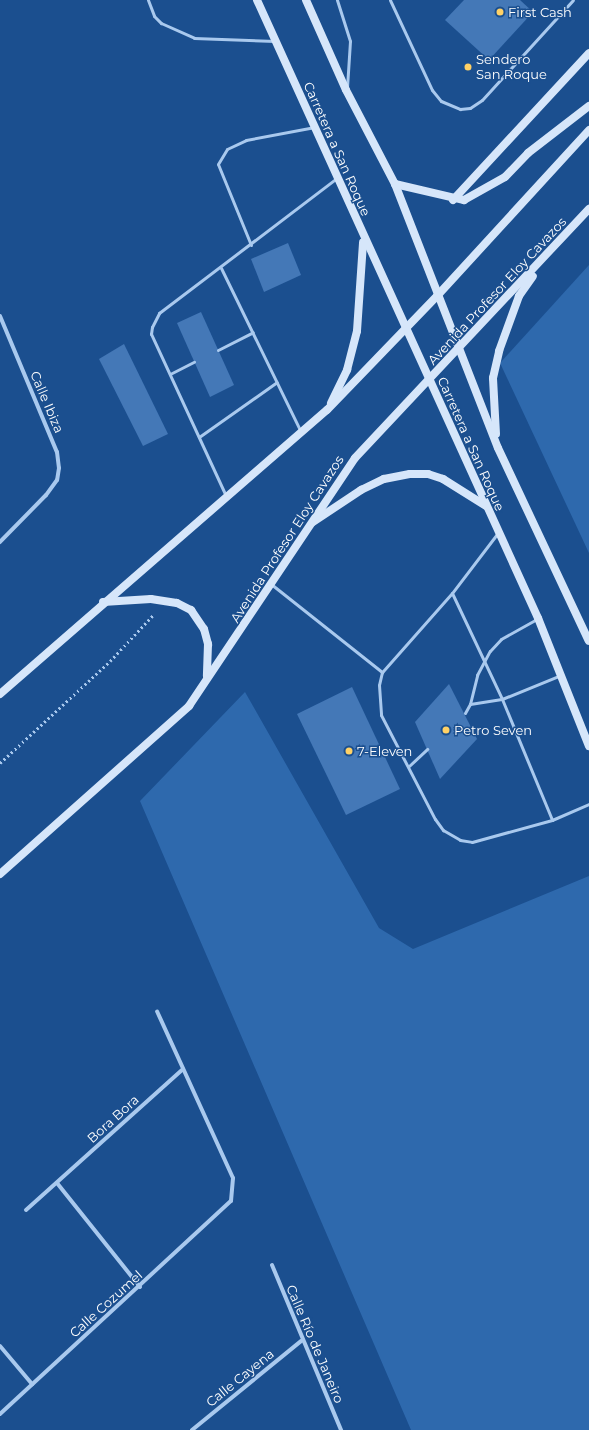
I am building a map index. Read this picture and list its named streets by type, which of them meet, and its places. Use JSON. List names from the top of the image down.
{
  "streets": {
    "main road": ["Carretera a San Roque", "Avenida Profesor Eloy Cavazos"],
    "street": [
      "Calle Ibiza",
      "Bora Bora",
      "Calle Cozumel",
      "Calle Río de Janeiro",
      "Calle Cayena"
    ]
  },
  "crossings": [
    ["Carretera a San Roque", "Avenida Profesor Eloy Cavazos"],
    ["Bora Bora", "Calle Cozumel"],
    ["Calle Río de Janeiro", "Calle Cayena"]
  ],
  "places": [
    "First Cash",
    "Sendero San Roque",
    "Petro Seven",
    "7-Eleven"
  ]
}
